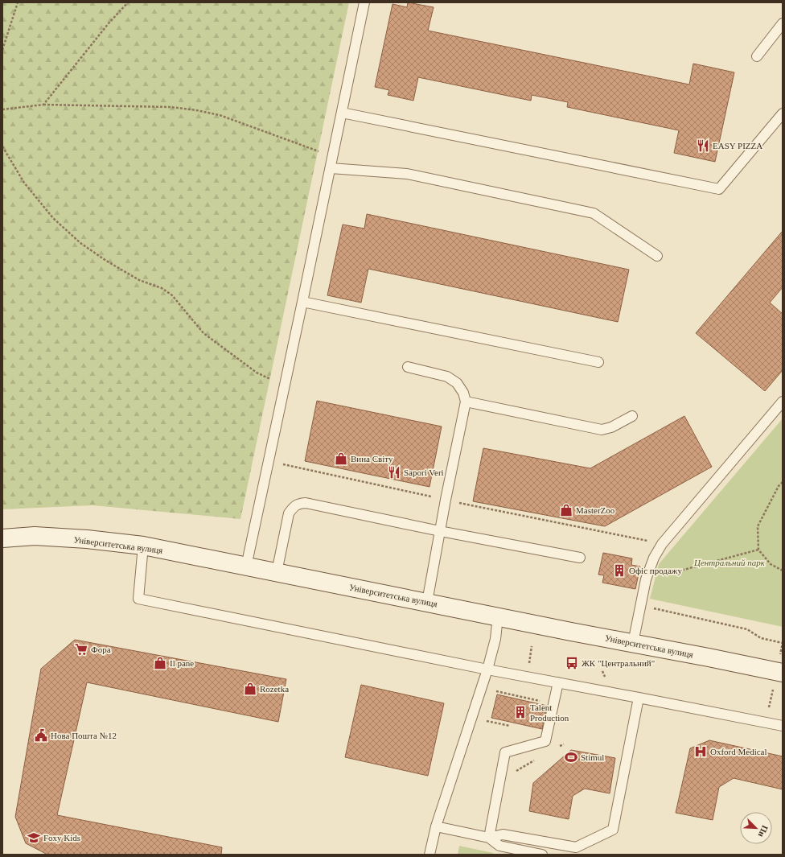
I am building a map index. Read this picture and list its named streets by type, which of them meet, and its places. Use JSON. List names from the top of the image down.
{
  "streets": {
    "main road": ["Університетська вулиця"]
  },
  "parks": ["Центральний парк"],
  "places": {
    "restaurant": ["EASY PIZZA", "Sapori Veri"],
    "shop": [
      "Вина Світу",
      "MasterZoo",
      "Il pane",
      "Rozetka"
    ],
    "building": ["Офіс продажу", "Talent Production"],
    "supermarket": ["Фора"],
    "bus stop": ["ЖК \"Центральний\""],
    "public building": ["Нова Пошта №12"],
    "hospital": ["Oxford Medical"],
    "sports": ["Stimul"],
    "school or university": ["Foxy Kids"]
  },
  "north": "bottom right"
}
